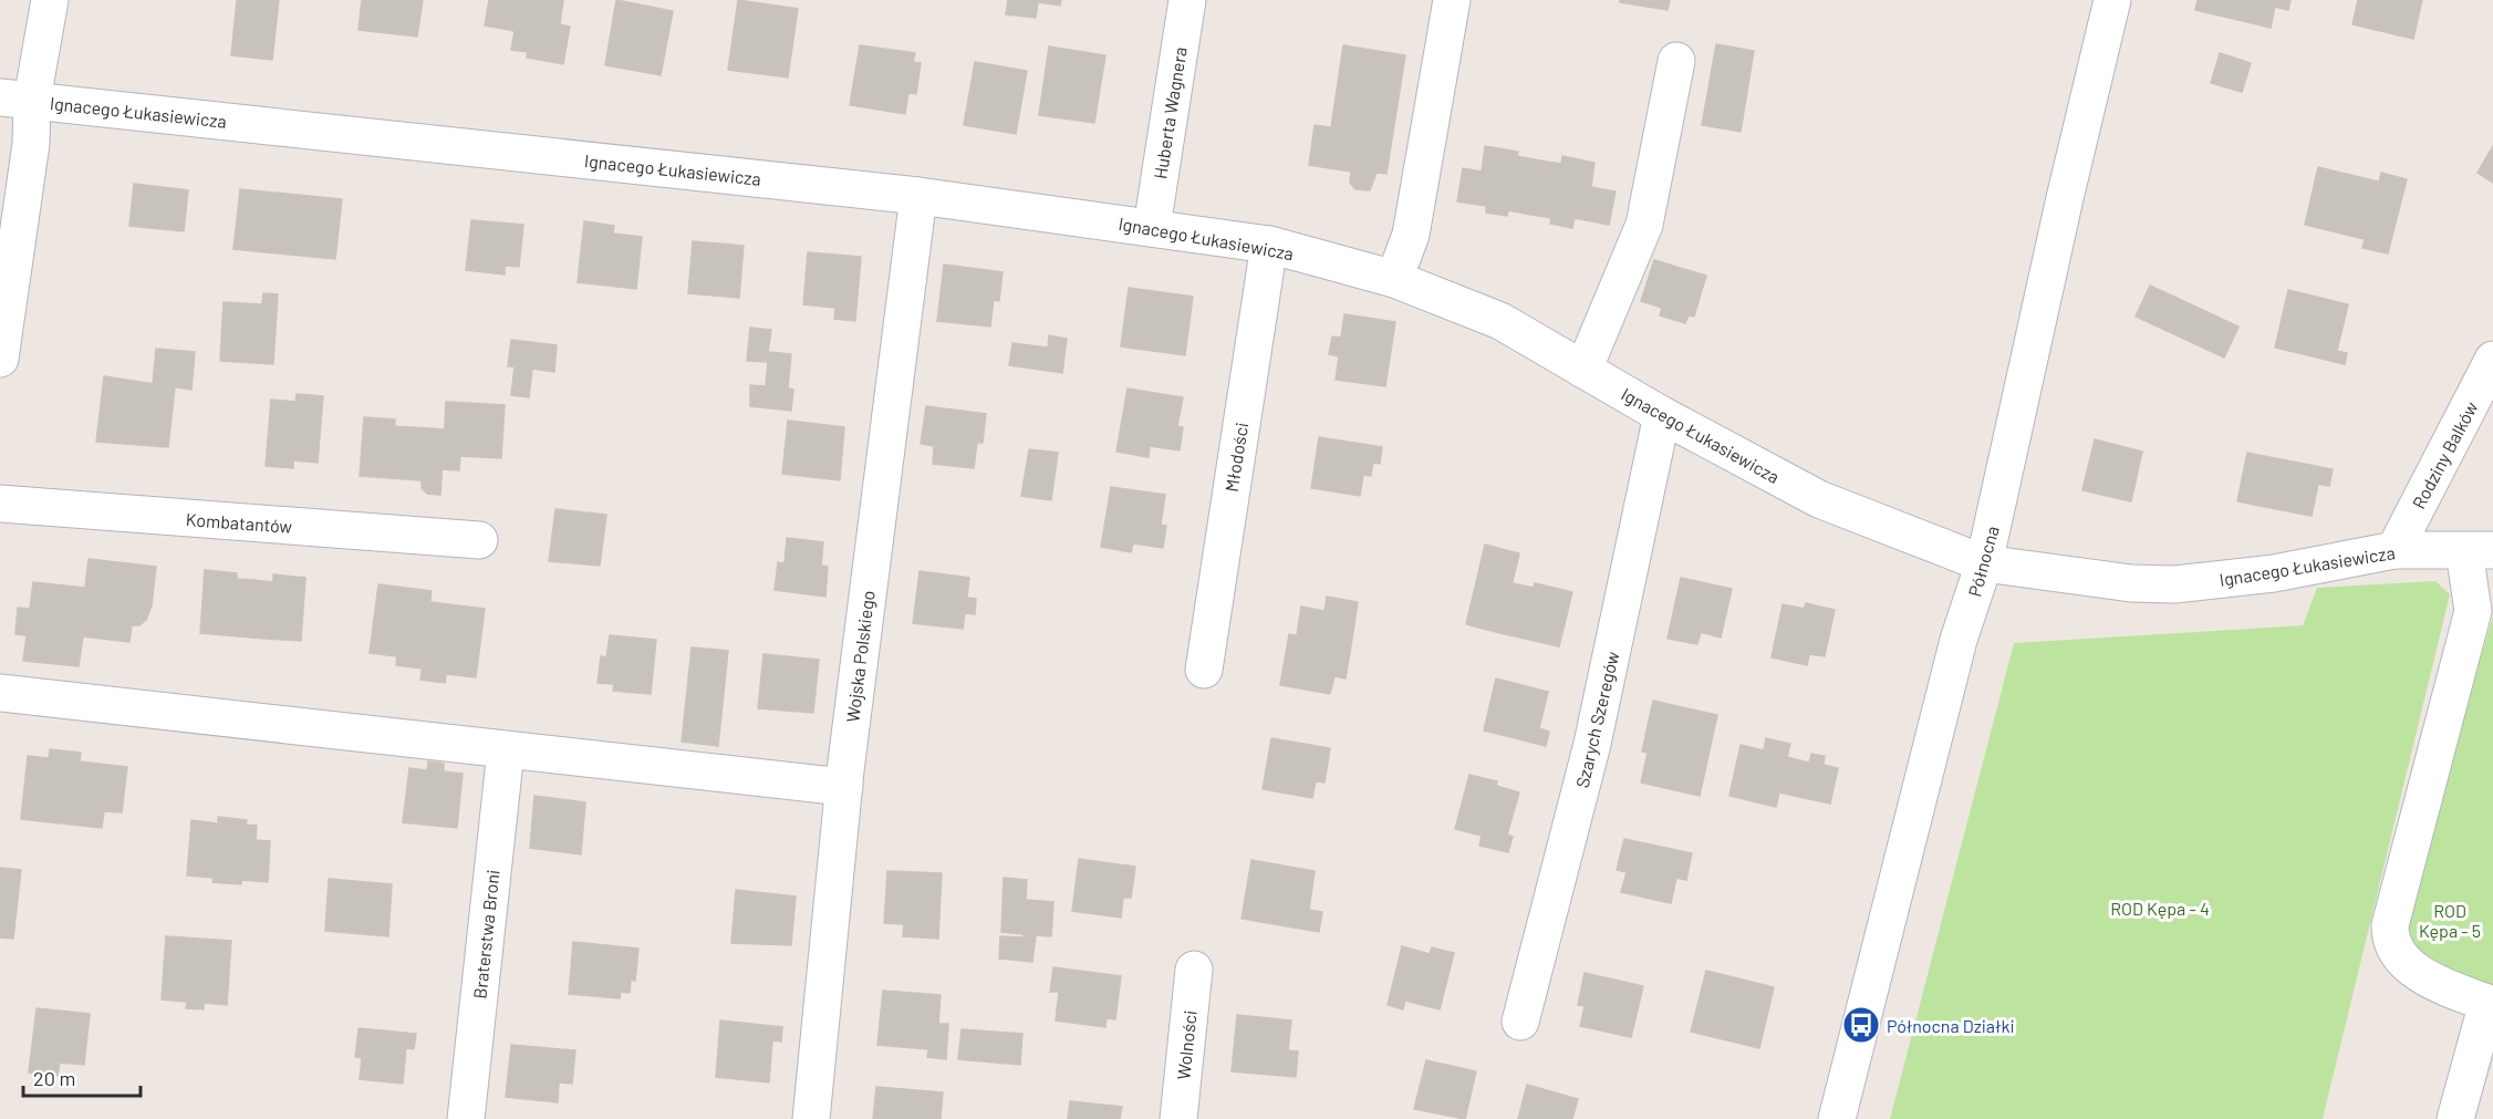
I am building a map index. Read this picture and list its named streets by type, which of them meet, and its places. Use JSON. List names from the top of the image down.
{
  "streets": {
    "street": [
      "Ignacego Łukasiewicza",
      "Huberta Wagnera",
      "Rodziny Balków",
      "Młodości",
      "Kombatantów",
      "Północna",
      "Wojska Polskiego",
      "Szarych Szeregów",
      "Braterstwa Broni",
      "Wolności"
    ]
  },
  "crossings": [
    ["Ignacego Łukasiewicza", "Huberta Wagnera"],
    ["Ignacego Łukasiewicza", "Rodziny Balków"],
    ["Ignacego Łukasiewicza", "Młodości"],
    ["Ignacego Łukasiewicza", "Północna"],
    ["Ignacego Łukasiewicza", "Wojska Polskiego"],
    ["Ignacego Łukasiewicza", "Szarych Szeregów"]
  ],
  "parks": ["ROD Kępa - 4", "ROD Kępa - 5"],
  "places": {
    "bus stop": ["Północna Działki"]
  },
  "scale_bar": "20 m"
}
